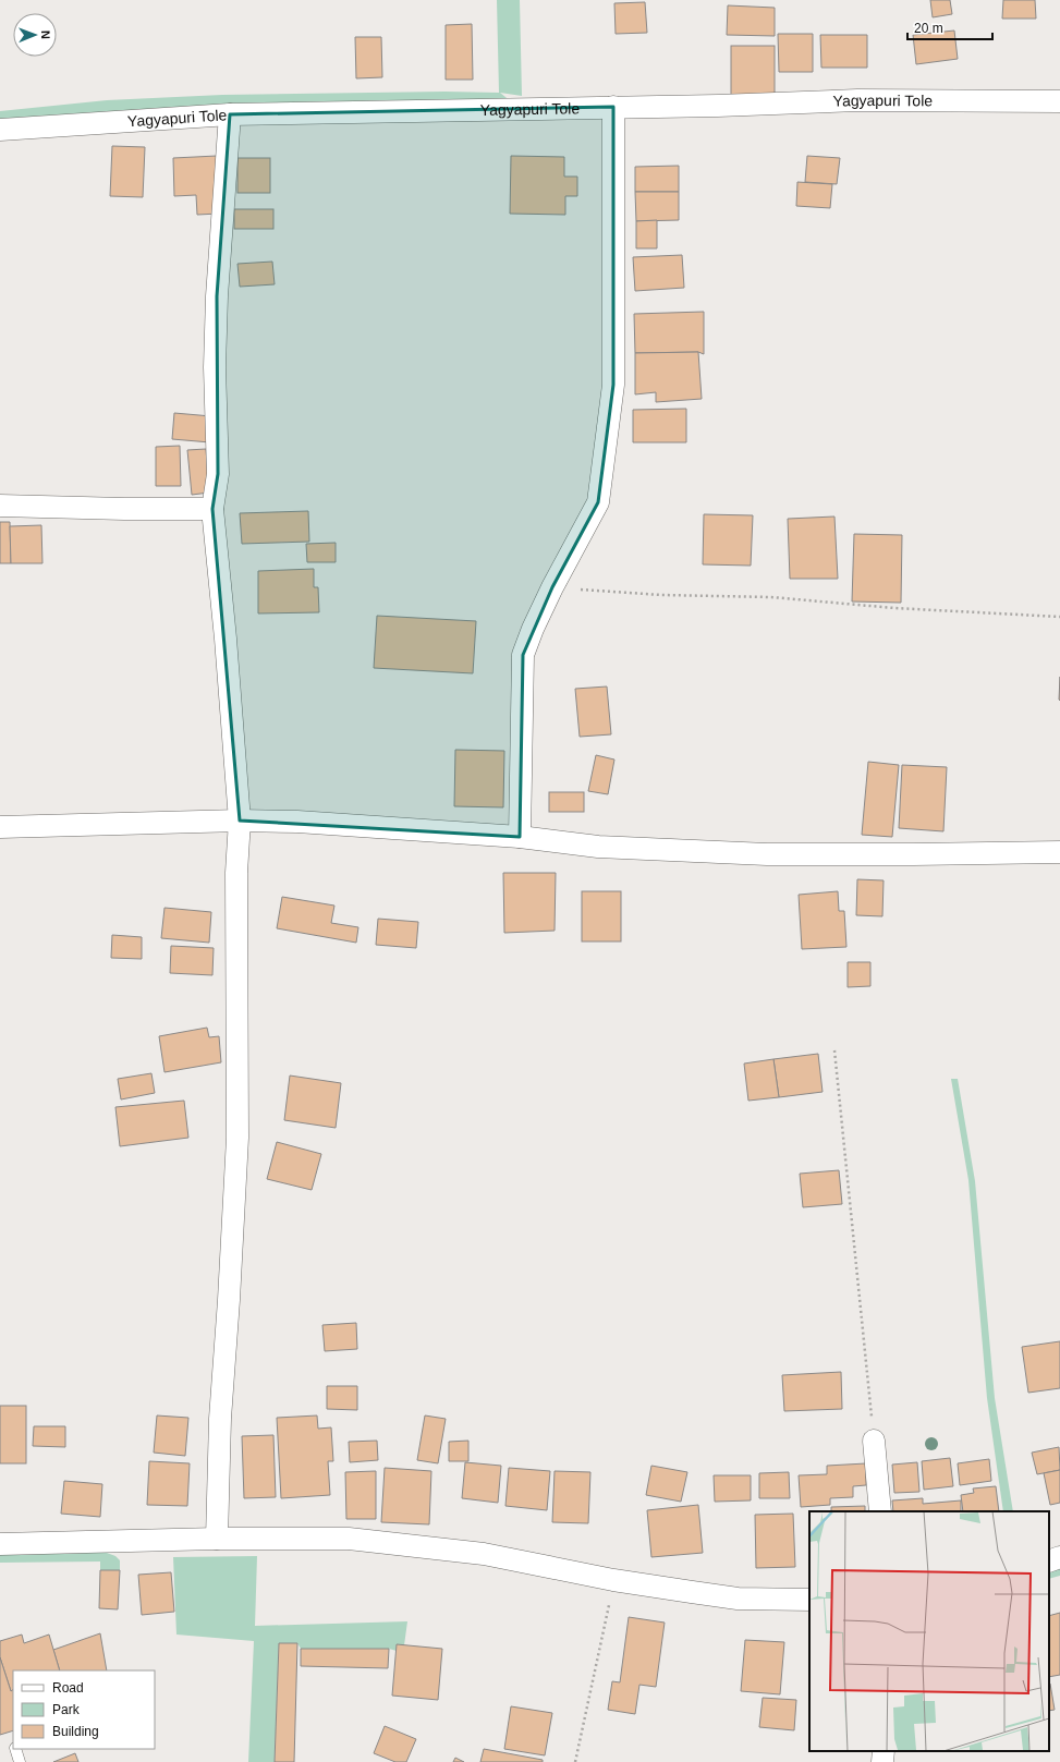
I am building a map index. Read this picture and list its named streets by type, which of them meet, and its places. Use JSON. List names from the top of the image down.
{
  "streets": {
    "street": ["Yagyapuri Tole"]
  },
  "legend": ["Road", "Park", "Building"],
  "scale_bar": "20 m",
  "north": "right"
}
